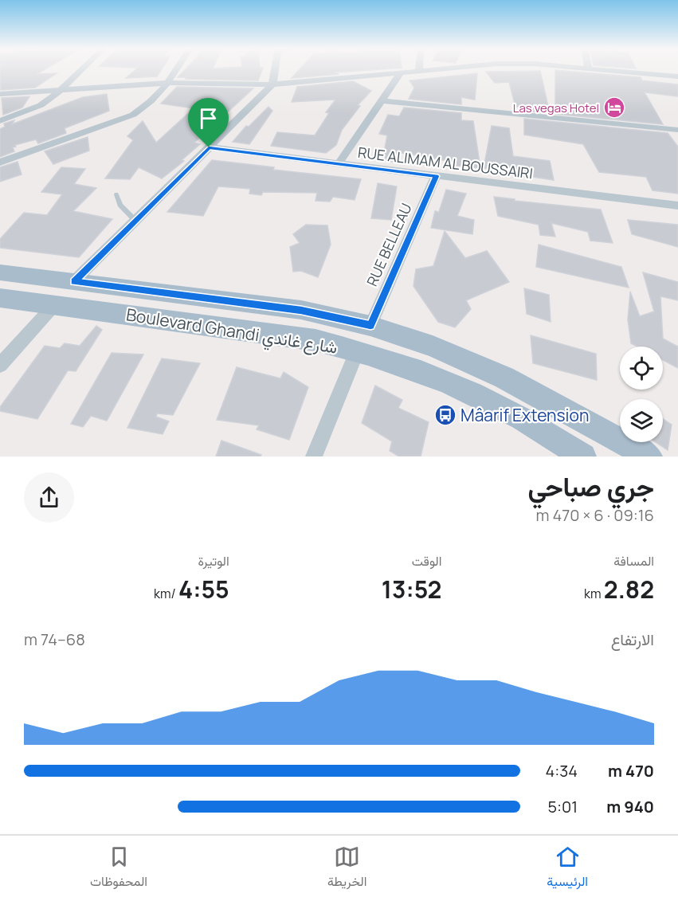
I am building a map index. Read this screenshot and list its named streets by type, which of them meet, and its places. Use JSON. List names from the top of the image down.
{
  "streets": {
    "main road": ["Boulevard Ghandi شارع غاندي"],
    "street": ["RUE ALIMAM AL BOUSSAIRI", "RUE BELLEAU"]
  },
  "crossings": [
    ["RUE ALIMAM AL BOUSSAIRI", "RUE BELLEAU"],
    ["RUE BELLEAU", "Boulevard Ghandi شارع غاندي"]
  ],
  "places": {
    "hotel": ["Las vegas Hotel"],
    "bus stop": ["Mâarif Extension"]
  },
  "page": {
    "heading": ["جري صباحي", "09:16 · 6 × 470 m"],
    "stats": [
      ["المسافة", "2.82 km"],
      ["الوقت", "13:52"],
      ["الوتيرة", "4:55 /km"]
    ],
    "chart": ["الارتفاع", "68–74 m"],
    "list": [
      {
        "name": "470 m",
        "note": "4:34"
      },
      {
        "name": "940 m",
        "note": "5:01"
      }
    ],
    "tabs": ["الرئيسية", "الخريطة", "المحفوظات"]
  }
}
